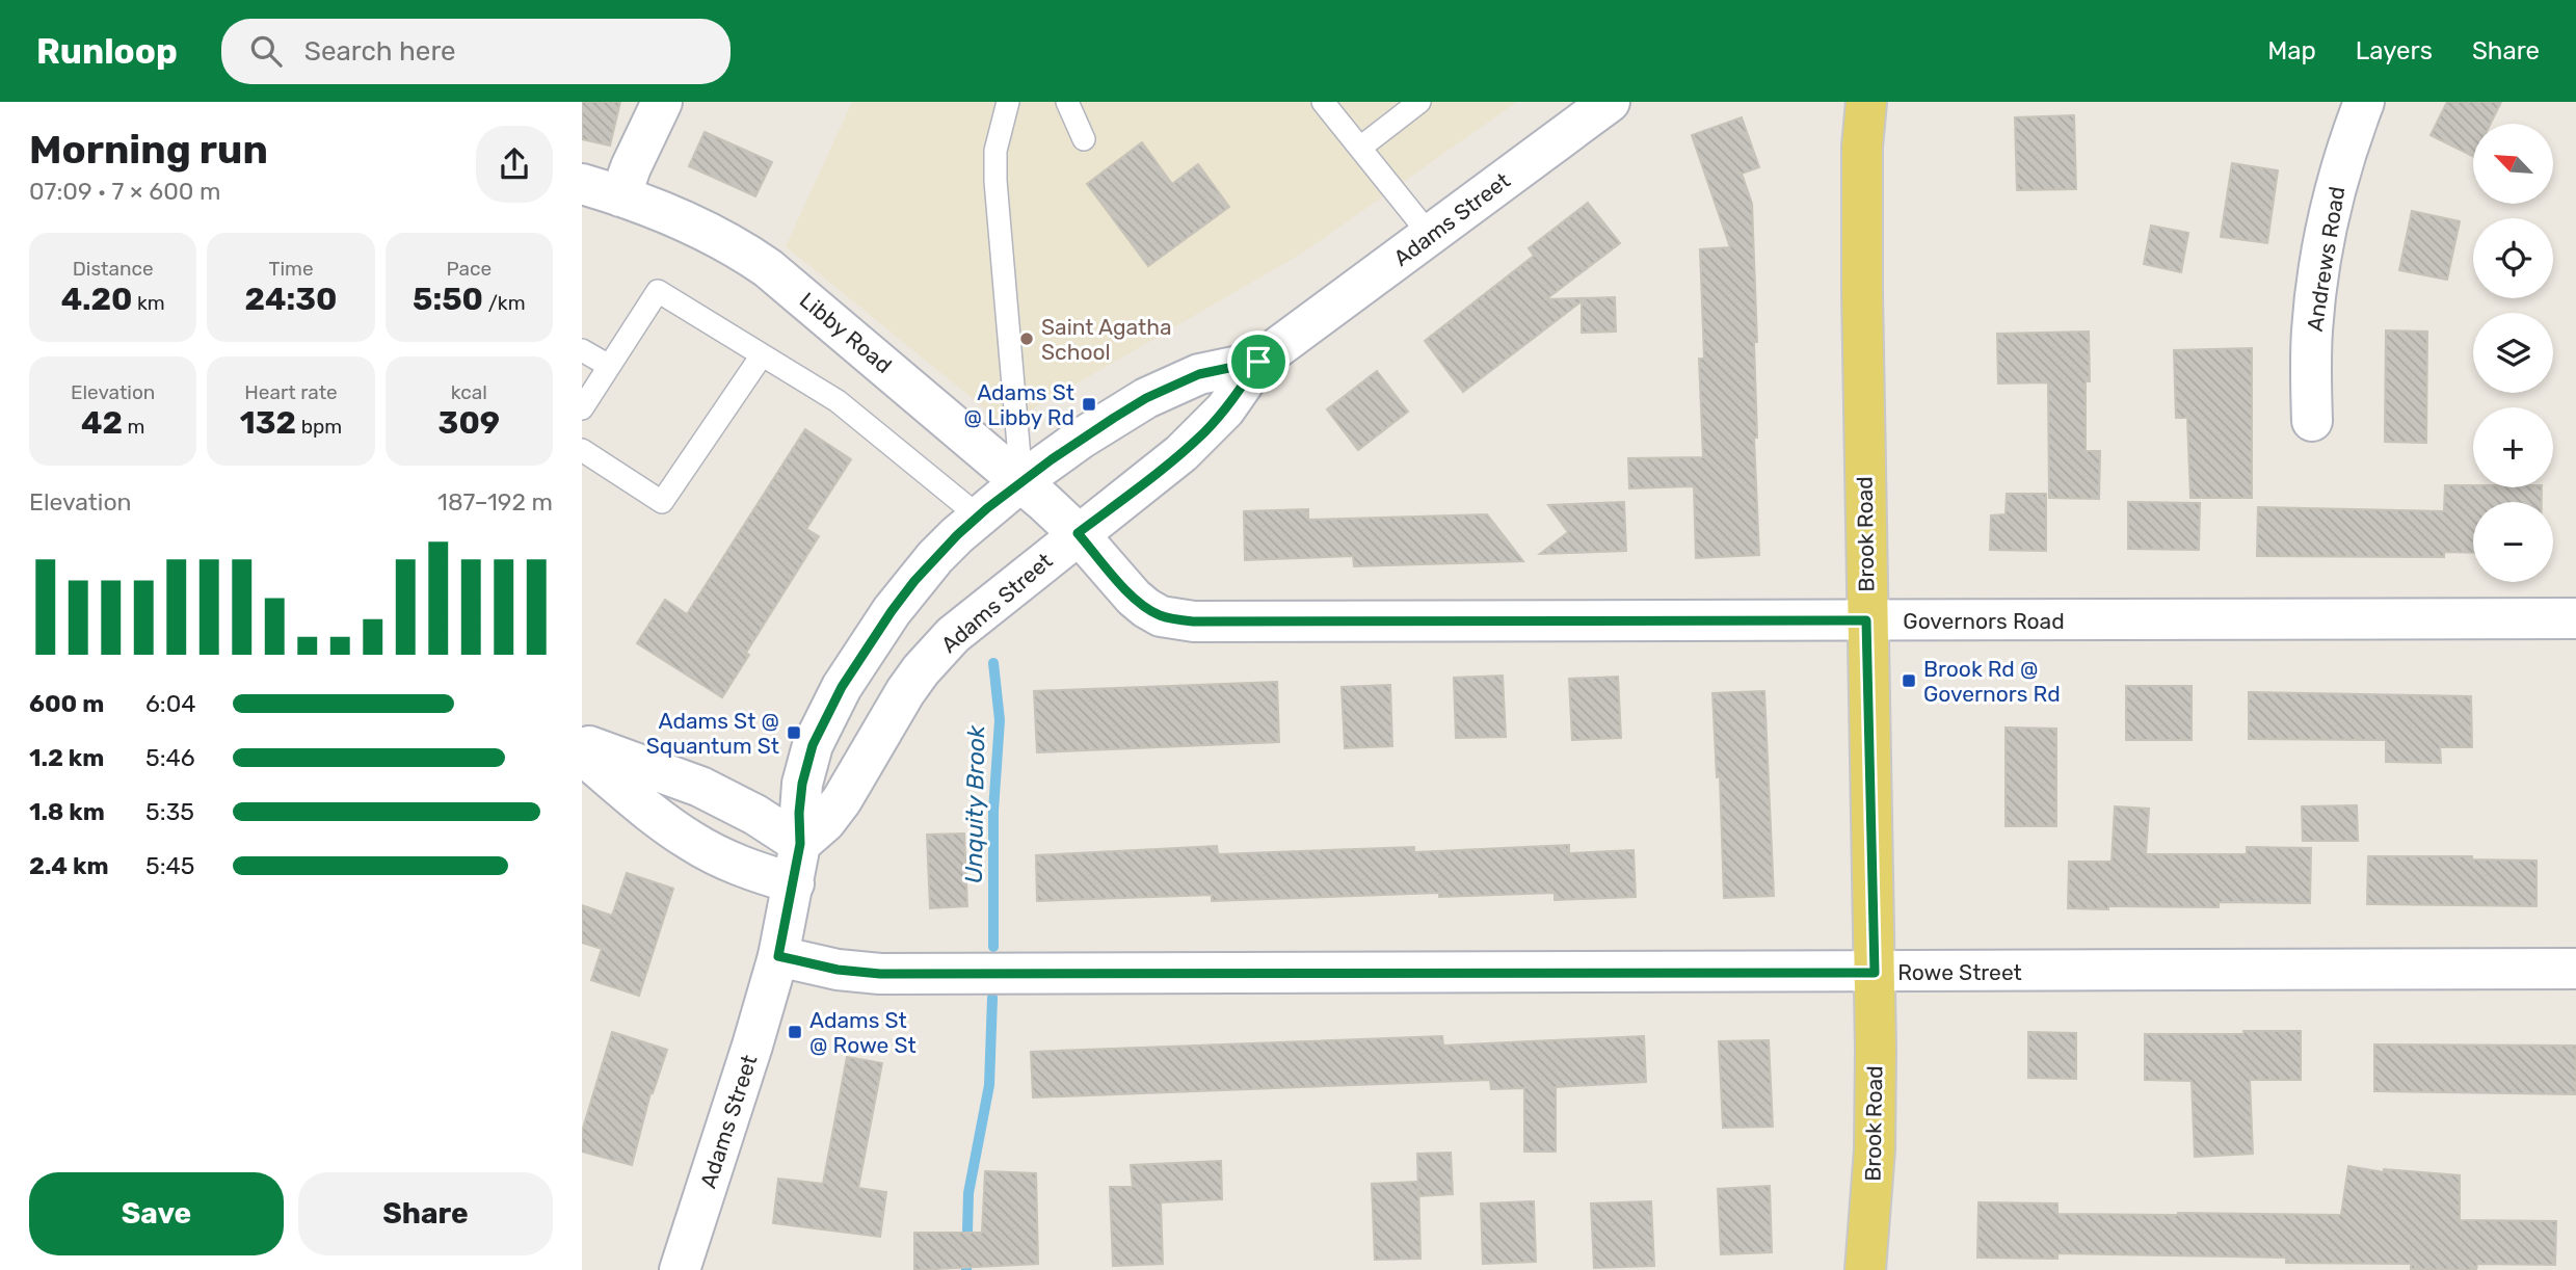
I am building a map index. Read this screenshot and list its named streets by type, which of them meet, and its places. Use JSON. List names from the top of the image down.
{
  "streets": {
    "main road": ["Brook Road"],
    "street": [
      "Adams Street",
      "Andrews Road",
      "Libby Road",
      "Governors Road",
      "Rowe Street"
    ]
  },
  "crossings": [
    ["Adams Street", "Libby Road"],
    ["Adams Street", "Governors Road"],
    ["Adams Street", "Rowe Street"],
    ["Libby Road", "Governors Road"],
    ["Brook Road", "Governors Road"],
    ["Brook Road", "Rowe Street"]
  ],
  "water": ["Unquity Brook"],
  "places": {
    "other": ["Saint Agatha School"],
    "transit": [
      "Adams St @ Libby Rd",
      "Brook Rd @ Governors Rd",
      "Adams St @ Squantum St",
      "Adams St @ Rowe St"
    ]
  },
  "north": "top left",
  "page": {
    "header": "Runloop",
    "search": "Search here",
    "nav": ["Map", "Layers", "Share"],
    "heading": ["Morning run", "07:09 · 7 × 600 m"],
    "map_buttons": ["+", "−"],
    "stats": [
      ["Distance", "4.20 km"],
      ["Time", "24:30"],
      ["Pace", "5:50 /km"],
      ["Elevation", "42 m"],
      ["Heart rate", "132 bpm"],
      ["kcal", "309"]
    ],
    "chart": ["Elevation", "187–192 m"],
    "list": [
      {
        "name": "600 m",
        "note": "6:04"
      },
      {
        "name": "1.2 km",
        "note": "5:46"
      },
      {
        "name": "1.8 km",
        "note": "5:35"
      },
      {
        "name": "2.4 km",
        "note": "5:45"
      }
    ],
    "buttons": ["Save", "Share"]
  }
}
